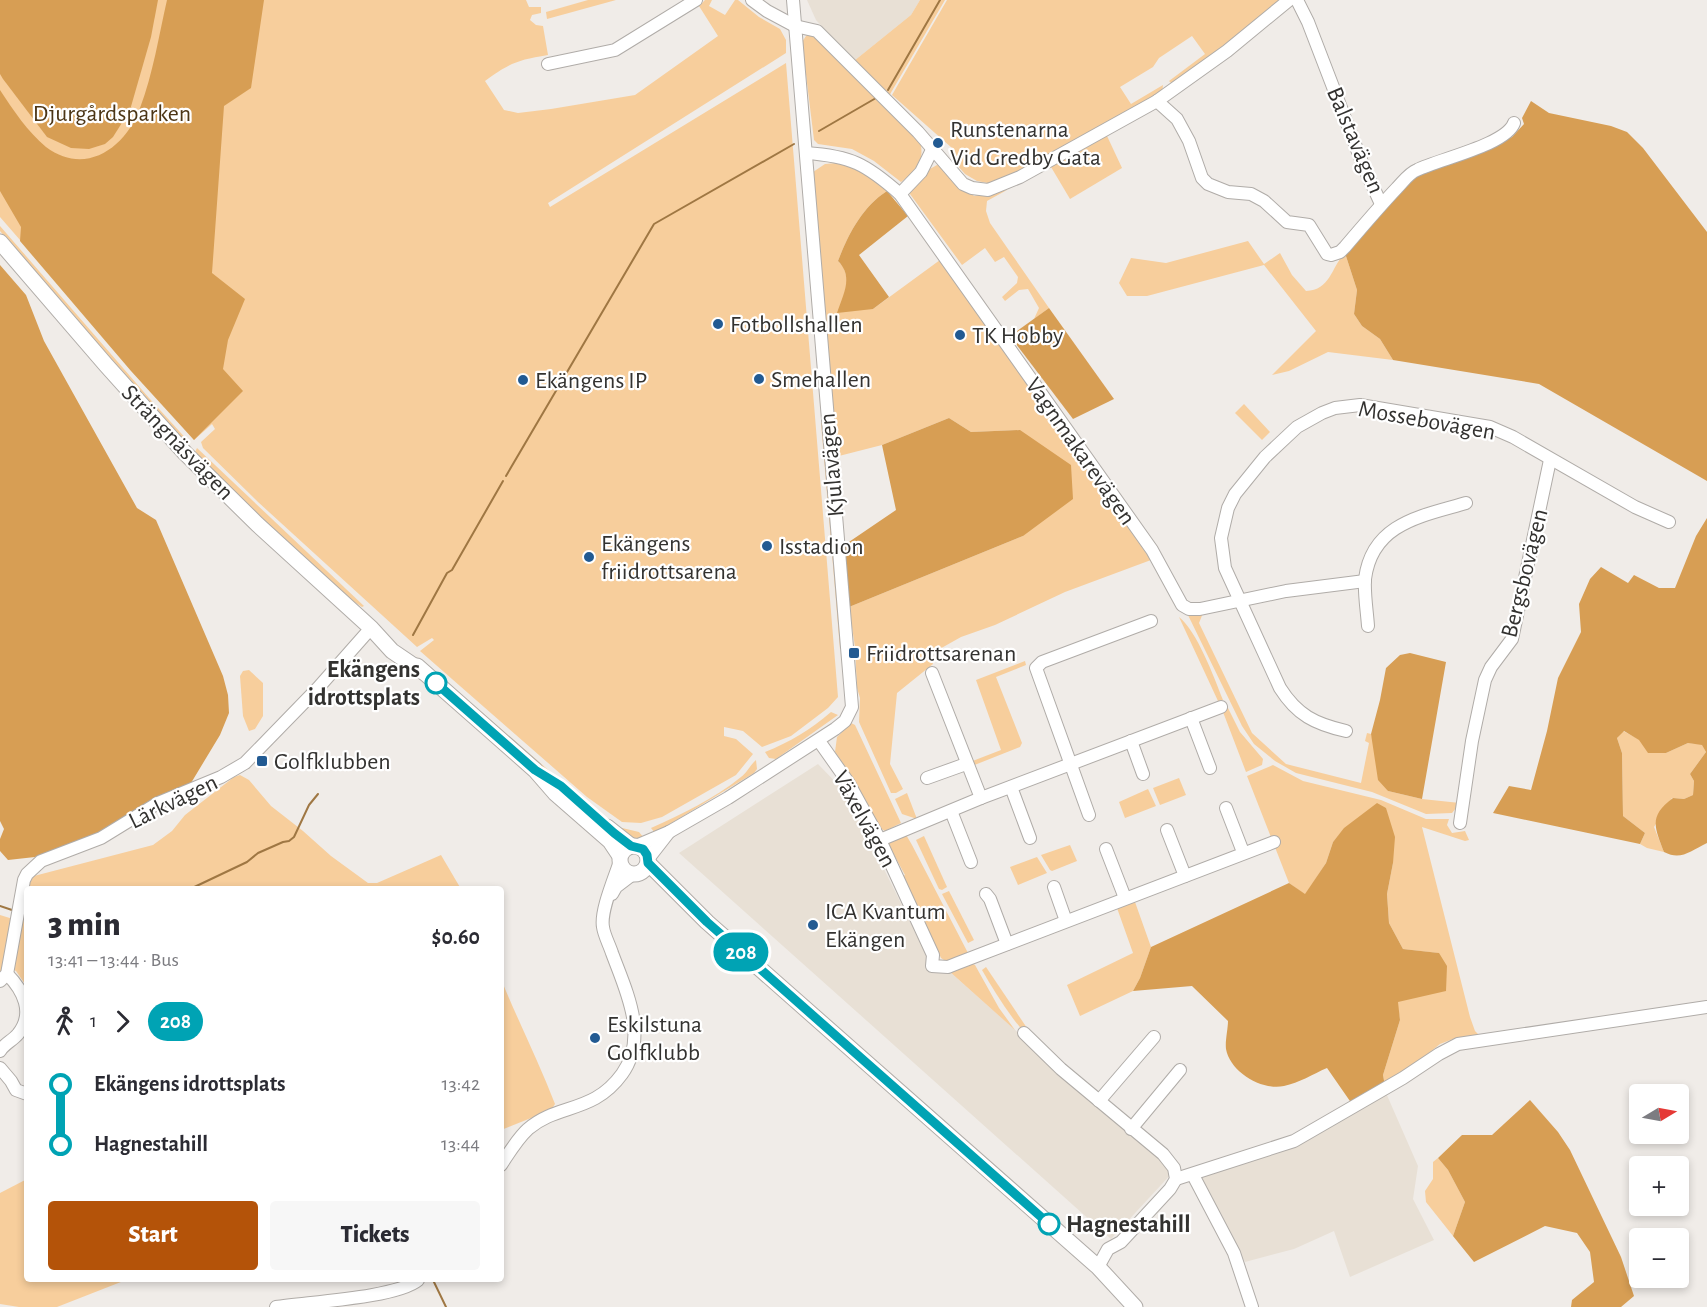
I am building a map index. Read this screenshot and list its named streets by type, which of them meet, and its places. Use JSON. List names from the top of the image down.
{
  "streets": {
    "main road": ["Strängnäsvägen"],
    "street": [
      "Balstavägen",
      "Mossebovägen",
      "Vagnmakarevägen",
      "Kjulavägen",
      "Bergsbovägen",
      "Lärkvägen",
      "Växelvägen"
    ]
  },
  "crossings": [
    ["Mossebovägen", "Vagnmakarevägen"],
    ["Mossebovägen", "Bergsbovägen"],
    ["Strängnäsvägen", "Kjulavägen"],
    ["Strängnäsvägen", "Lärkvägen"],
    ["Vagnmakarevägen", "Kjulavägen"],
    ["Kjulavägen", "Växelvägen"]
  ],
  "parks": ["Djurgårdsparken"],
  "places": {
    "other": [
      "Runstenarna Vid Gredby Gata",
      "Fotbollshallen",
      "TK Hobby",
      "Smehallen",
      "Ekängens IP",
      "Isstadion",
      "Ekängens friidrottsarena",
      "Ekängens idrottsplats",
      "ICA Kvantum Ekängen",
      "Eskilstuna Golfklubb",
      "Hagnestahill"
    ],
    "transit": ["Friidrottsarenan", "Golfklubben"]
  },
  "lines": ["bus line 208"],
  "north": "right",
  "page": {
    "on_map": "208",
    "heading": ["3 min", "13:41 – 13:44 · Bus", "$0.60"],
    "legs": ["1", "208"],
    "list": [
      {
        "name": "Ekängens idrottsplats",
        "value": "13:42"
      },
      {
        "name": "Hagnestahill",
        "value": "13:44"
      }
    ],
    "map_buttons": ["+", "−"],
    "buttons": ["Start", "Tickets"]
  }
}
